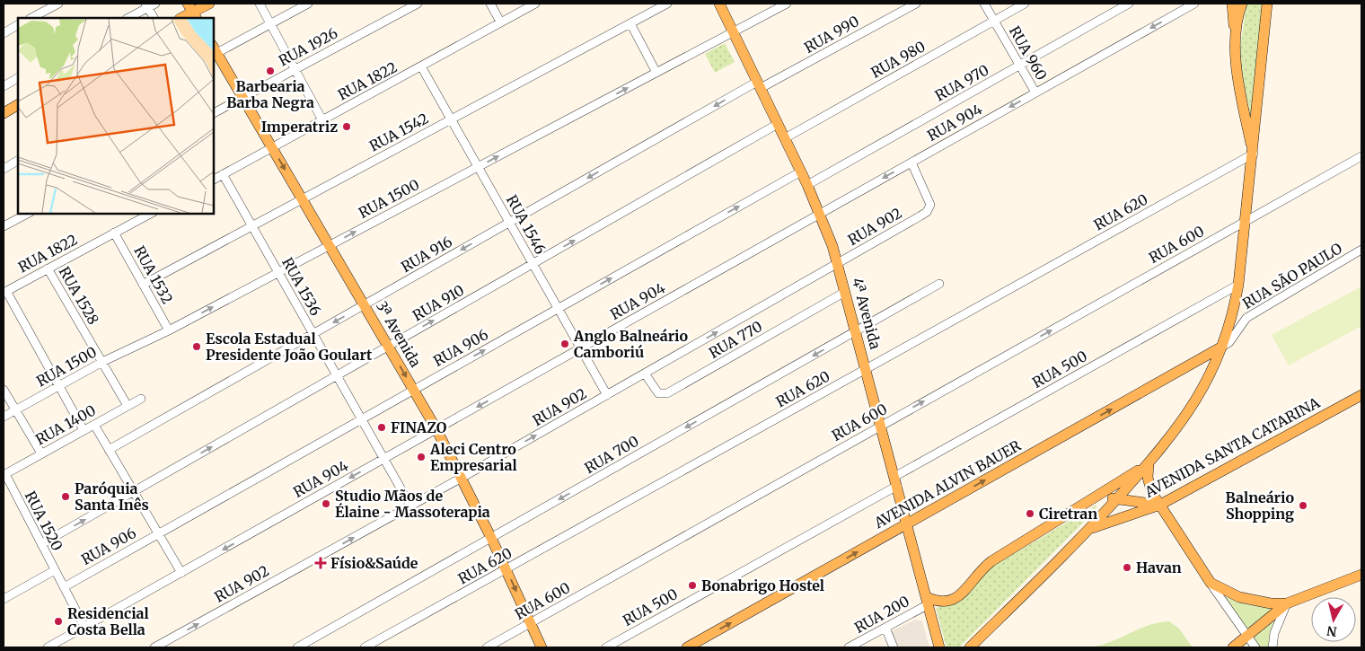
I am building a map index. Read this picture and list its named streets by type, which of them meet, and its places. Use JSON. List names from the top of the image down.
{
  "streets": {
    "main road": [
      "4ª Avenida",
      "3ª Avenida",
      "AVENIDA SANTA CATARINA",
      "AVENIDA ALVIN BAUER"
    ],
    "street": [
      "RUA 990",
      "RUA 1926",
      "RUA 960",
      "RUA 980",
      "RUA 1822",
      "RUA 970",
      "RUA 904",
      "RUA 1542",
      "RUA 1500",
      "RUA 620",
      "RUA 1546",
      "RUA 902",
      "RUA 600",
      "RUA 916",
      "RUA 1532",
      "RUA SÃO PAULO",
      "RUA 1536",
      "RUA 1528",
      "RUA 910",
      "RUA 770",
      "RUA 906",
      "RUA 500",
      "RUA 1400",
      "RUA 700",
      "RUA 1520",
      "RUA 200"
    ]
  },
  "crossings": [
    ["RUA 990", "RUA 916"],
    ["RUA 990", "4ª Avenida"],
    ["RUA 1926", "3ª Avenida"],
    ["RUA 960", "RUA 980"],
    ["RUA 960", "RUA 970"],
    ["RUA 960", "RUA 904"],
    ["RUA 980", "4ª Avenida"],
    ["RUA 1822", "RUA 1546"],
    ["RUA 1822", "RUA 1532"],
    ["RUA 1822", "RUA 1536"],
    ["RUA 1822", "RUA 1528"],
    ["RUA 1822", "3ª Avenida"],
    ["RUA 970", "4ª Avenida"],
    ["RUA 904", "RUA 1546"],
    ["RUA 904", "RUA 902"],
    ["RUA 904", "RUA 1536"],
    ["RUA 904", "4ª Avenida"],
    ["RUA 904", "3ª Avenida"],
    ["RUA 904", "RUA 1520"],
    ["RUA 1542", "RUA 1546"],
    ["RUA 1542", "RUA 1532"],
    ["RUA 1542", "RUA 1536"],
    ["RUA 1542", "3ª Avenida"],
    ["RUA 1500", "RUA 1546"],
    ["RUA 1500", "RUA 1532"],
    ["RUA 1500", "RUA 1536"],
    ["RUA 1500", "RUA 1528"],
    ["RUA 1500", "4ª Avenida"],
    ["RUA 1500", "3ª Avenida"],
    ["RUA 620", "4ª Avenida"],
    ["RUA 620", "3ª Avenida"],
    ["RUA 1546", "RUA 902"],
    ["RUA 1546", "RUA 916"],
    ["RUA 1546", "RUA 910"],
    ["RUA 1546", "RUA 906"],
    ["RUA 902", "RUA 1536"],
    ["RUA 902", "4ª Avenida"],
    ["RUA 902", "3ª Avenida"],
    ["RUA 902", "RUA 770"],
    ["RUA 600", "4ª Avenida"],
    ["RUA 600", "3ª Avenida"],
    ["RUA 916", "RUA 1536"],
    ["RUA 916", "4ª Avenida"],
    ["RUA 916", "3ª Avenida"],
    ["RUA SÃO PAULO", "AVENIDA ALVIN BAUER"],
    ["RUA 1536", "RUA 910"],
    ["RUA 1536", "RUA 906"],
    ["RUA 1528", "RUA 1400"],
    ["RUA 910", "4ª Avenida"],
    ["RUA 910", "3ª Avenida"],
    ["RUA 910", "RUA 1520"],
    ["4ª Avenida", "RUA 770"],
    ["4ª Avenida", "RUA 906"],
    ["4ª Avenida", "RUA 500"],
    ["4ª Avenida", "RUA 700"],
    ["4ª Avenida", "AVENIDA ALVIN BAUER"],
    ["4ª Avenida", "RUA 200"],
    ["3ª Avenida", "RUA 906"],
    ["3ª Avenida", "RUA 700"],
    ["RUA 906", "RUA 1520"],
    ["RUA 1400", "RUA 1520"]
  ],
  "one_way": [
    "RUA 904",
    "RUA 1500",
    "RUA 902",
    "RUA 600",
    "RUA 916",
    "RUA 910",
    "RUA 906",
    "RUA 700"
  ],
  "places": {
    "other": [
      "Barbearia Barba Negra",
      "Imperatriz",
      "Anglo Balneário Camboriú",
      "Escola Estadual Presidente João Goulart",
      "FINAZO",
      "Aleci Centro Empresarial",
      "Paróquia Santa Inês",
      "Studio Mãos de Élaine - Massoterapia",
      "Balneário Shopping",
      "Ciretran",
      "Havan",
      "Bonabrigo Hostel",
      "Residencial Costa Bella"
    ],
    "health": ["Físio&Saúde"]
  },
  "north": "bottom"
}
